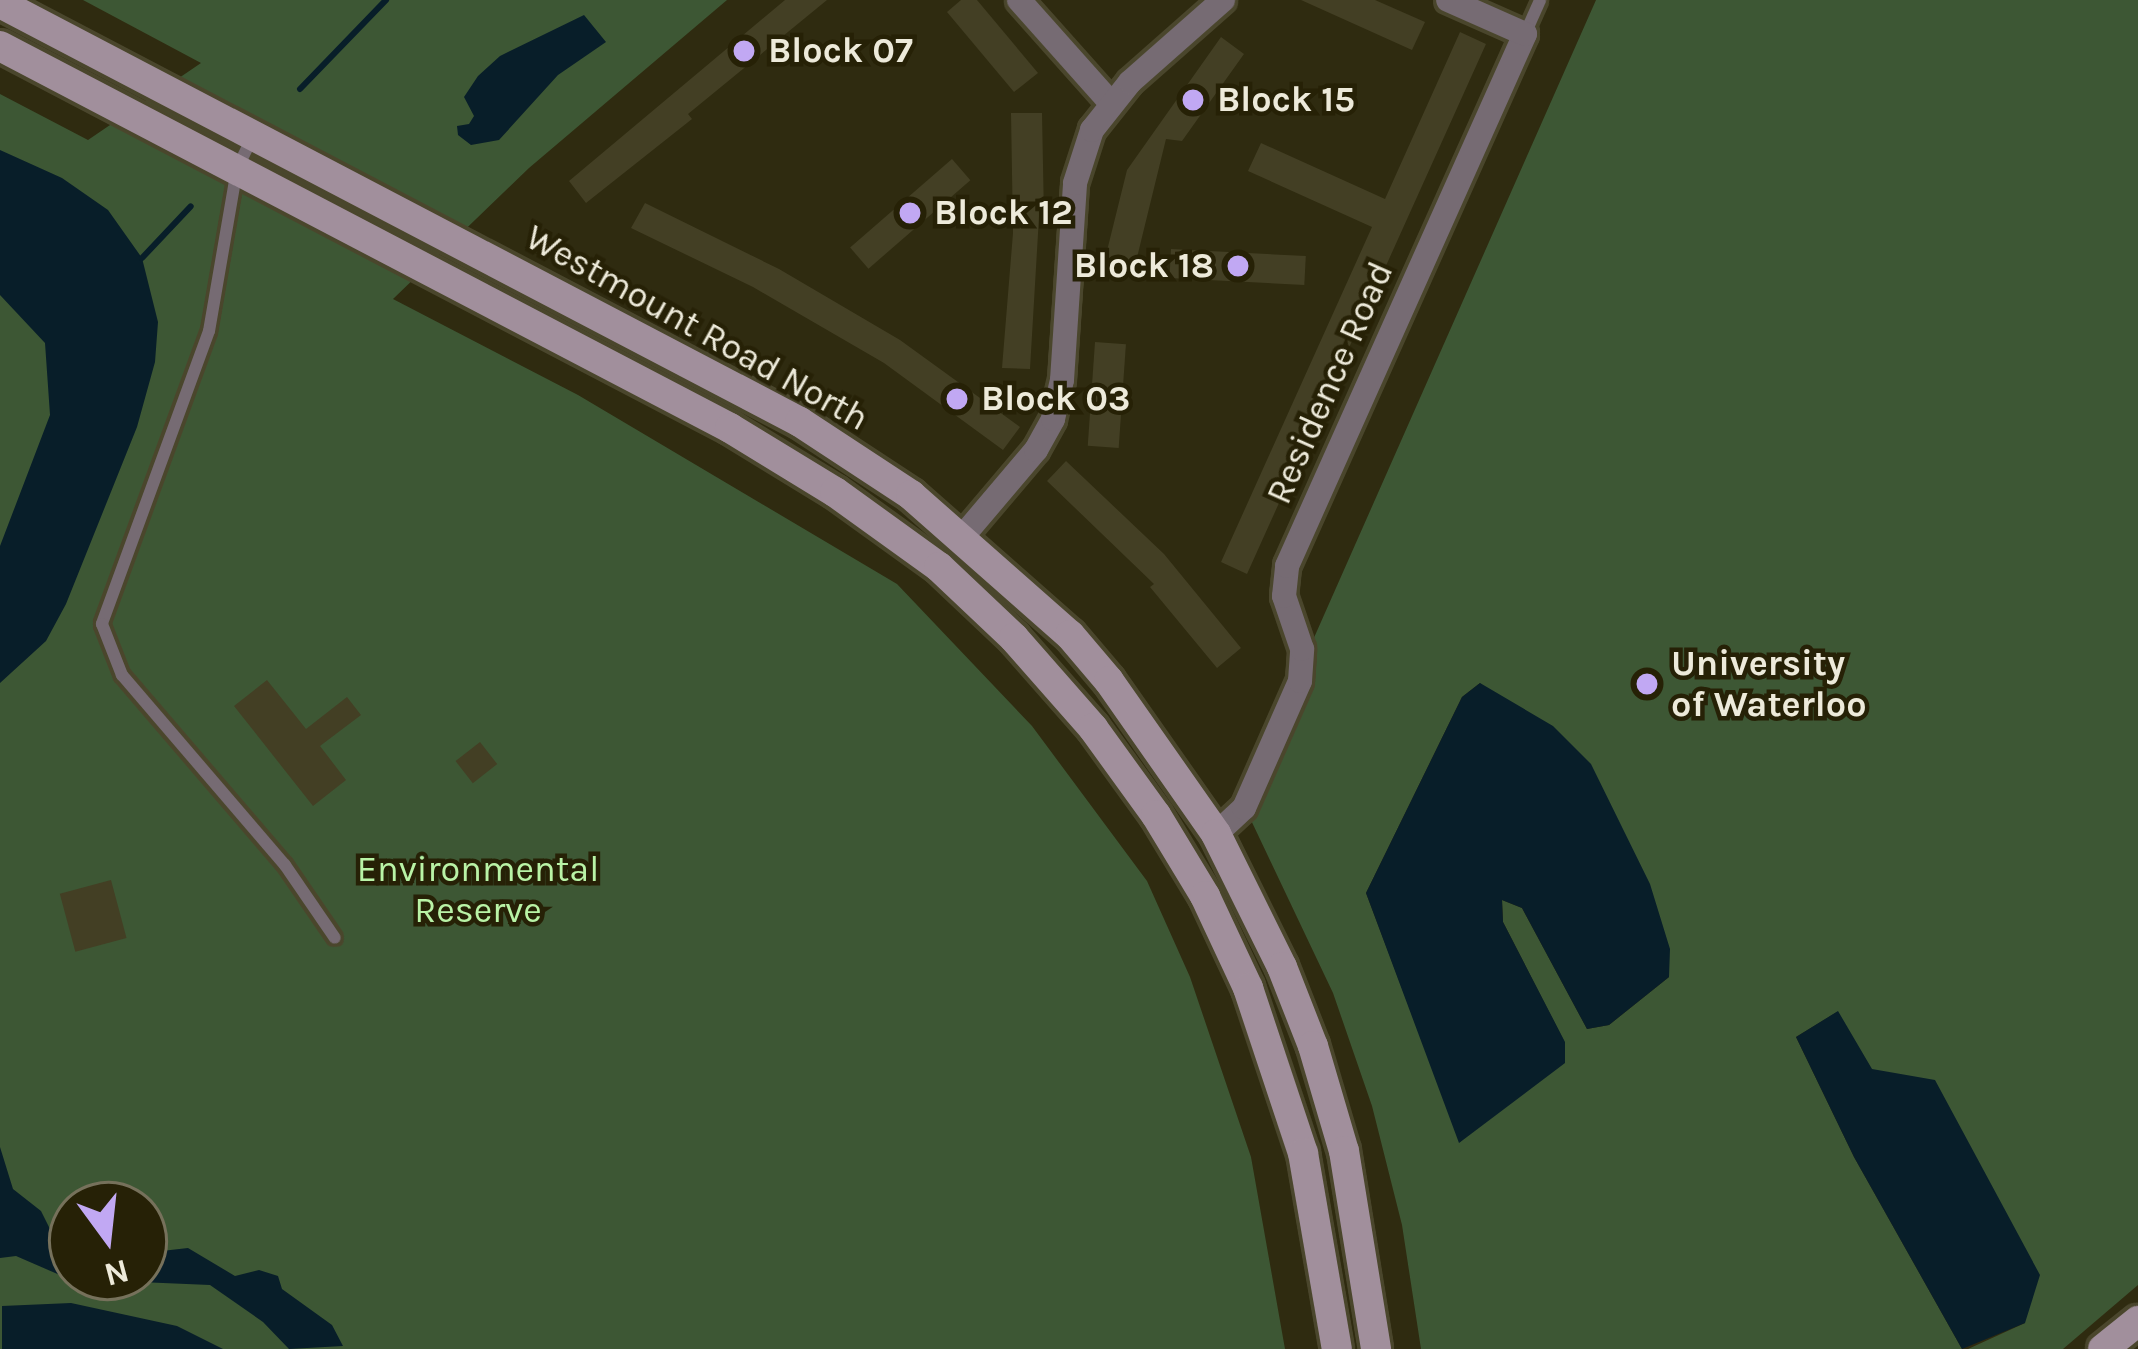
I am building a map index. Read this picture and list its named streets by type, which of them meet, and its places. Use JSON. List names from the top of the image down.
{
  "streets": {
    "main road": ["Westmount Road North"],
    "street": ["Residence Road"]
  },
  "crossings": [
    ["Westmount Road North", "Residence Road"]
  ],
  "parks": ["Environmental Reserve"],
  "places": [
    "Block 07",
    "Block 15",
    "Block 12",
    "Block 18",
    "Block 03",
    "University of Waterloo"
  ],
  "north": "bottom"
}
